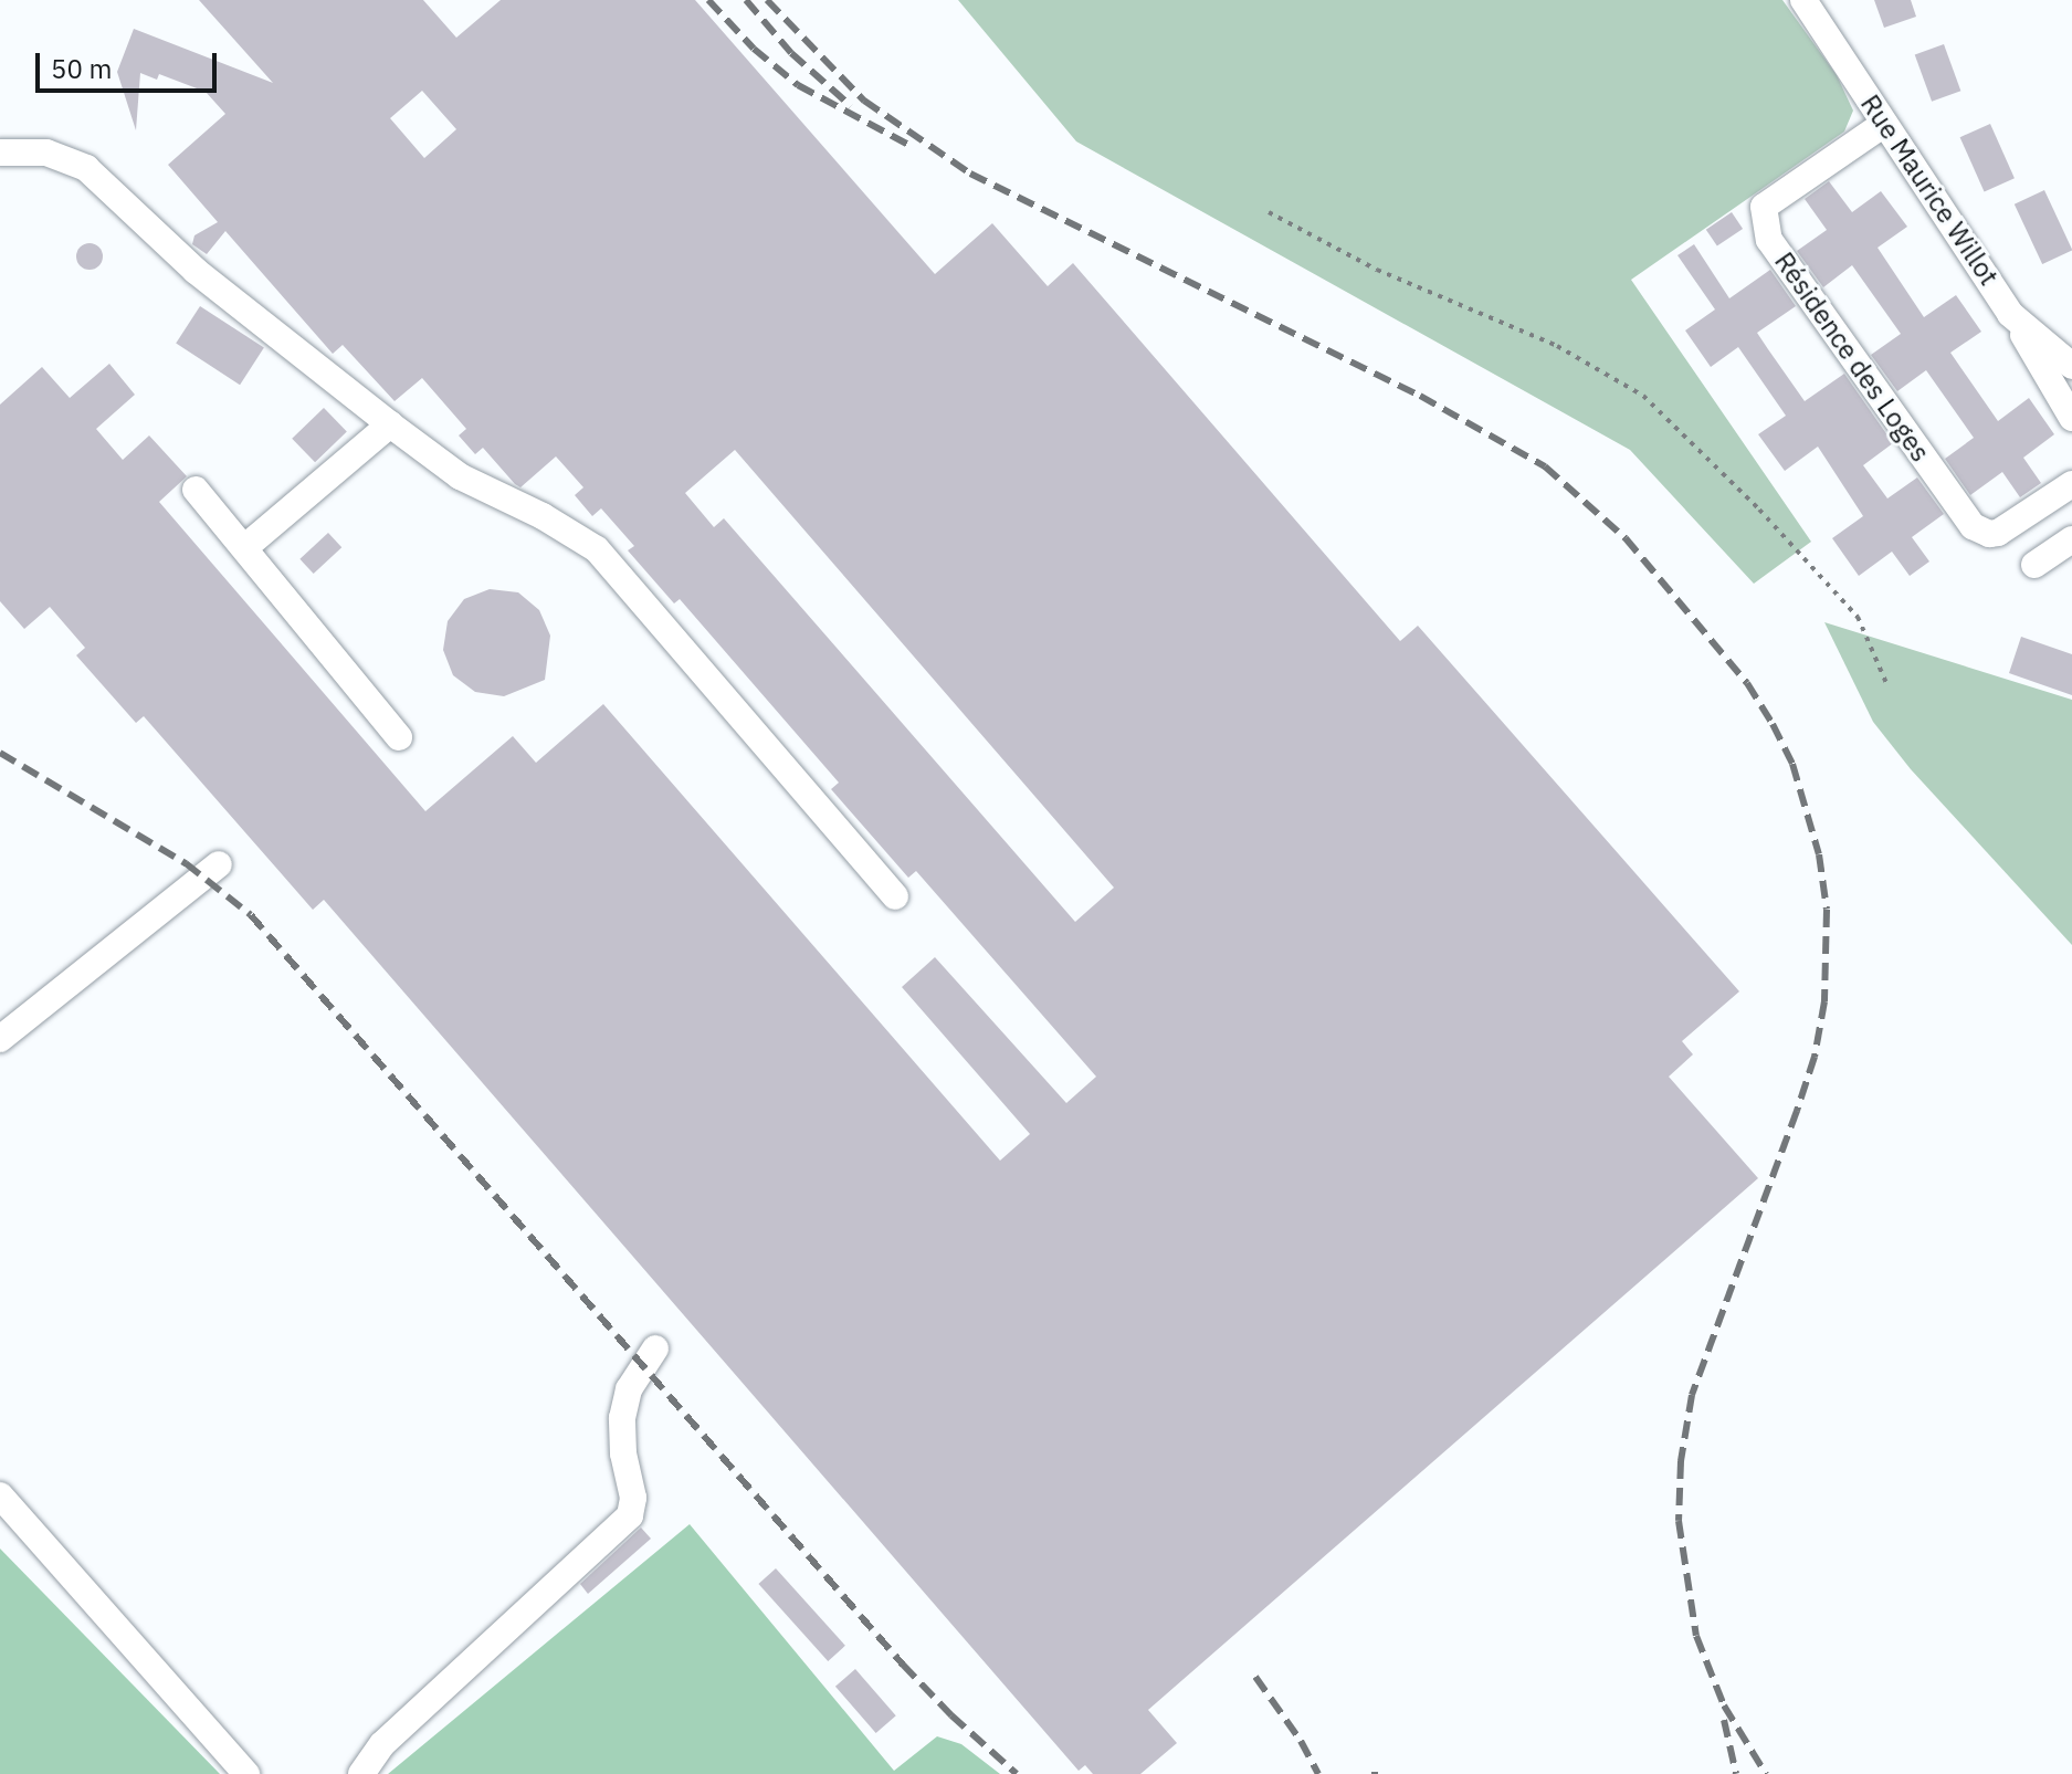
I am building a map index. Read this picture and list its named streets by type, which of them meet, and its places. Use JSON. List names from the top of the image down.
{
  "streets": {
    "street": ["Rue Maurice Willot", "Résidence des Loges"]
  },
  "crossings": [
    ["Rue Maurice Willot", "Résidence des Loges"]
  ],
  "scale_bar": "50 m"
}
